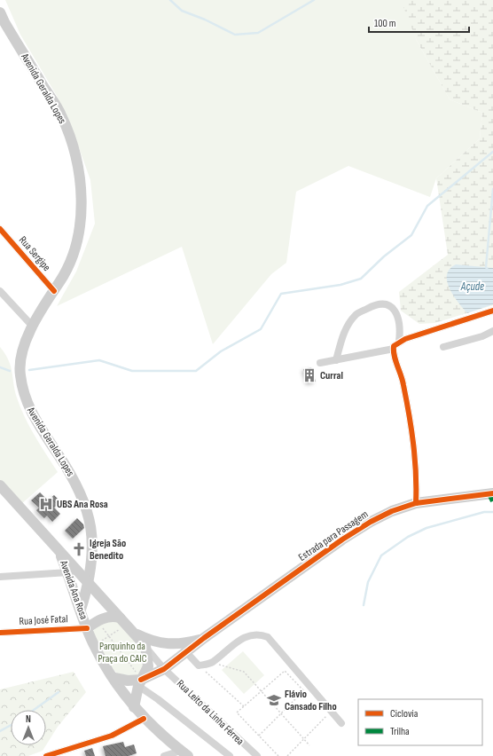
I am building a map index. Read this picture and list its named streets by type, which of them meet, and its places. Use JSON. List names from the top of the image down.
{
  "streets": {
    "main road": ["Avenida Geralda Lopes", "Estrada para Passagem", "Avenida Ana Rosa"],
    "street": ["Rua Sergipe", "Rua José Fatal", "Rua Leito da Linha Férrea"]
  },
  "crossings": [
    ["Avenida Geralda Lopes", "Rua Sergipe"],
    ["Avenida Geralda Lopes", "Avenida Ana Rosa"],
    ["Avenida Ana Rosa", "Rua José Fatal"],
    ["Avenida Ana Rosa", "Rua Leito da Linha Férrea"]
  ],
  "water": ["Açude"],
  "parks": ["Parquinho da Praça do CAIC"],
  "places": {
    "building": ["Curral"],
    "hospital": ["UBS Ana Rosa"],
    "church": ["Igreja São Benedito"],
    "school or university": ["Flávio Cansado Filho"]
  },
  "legend": ["Ciclovia", "Trilha"],
  "scale_bar": "100 m",
  "north": "top"
}
